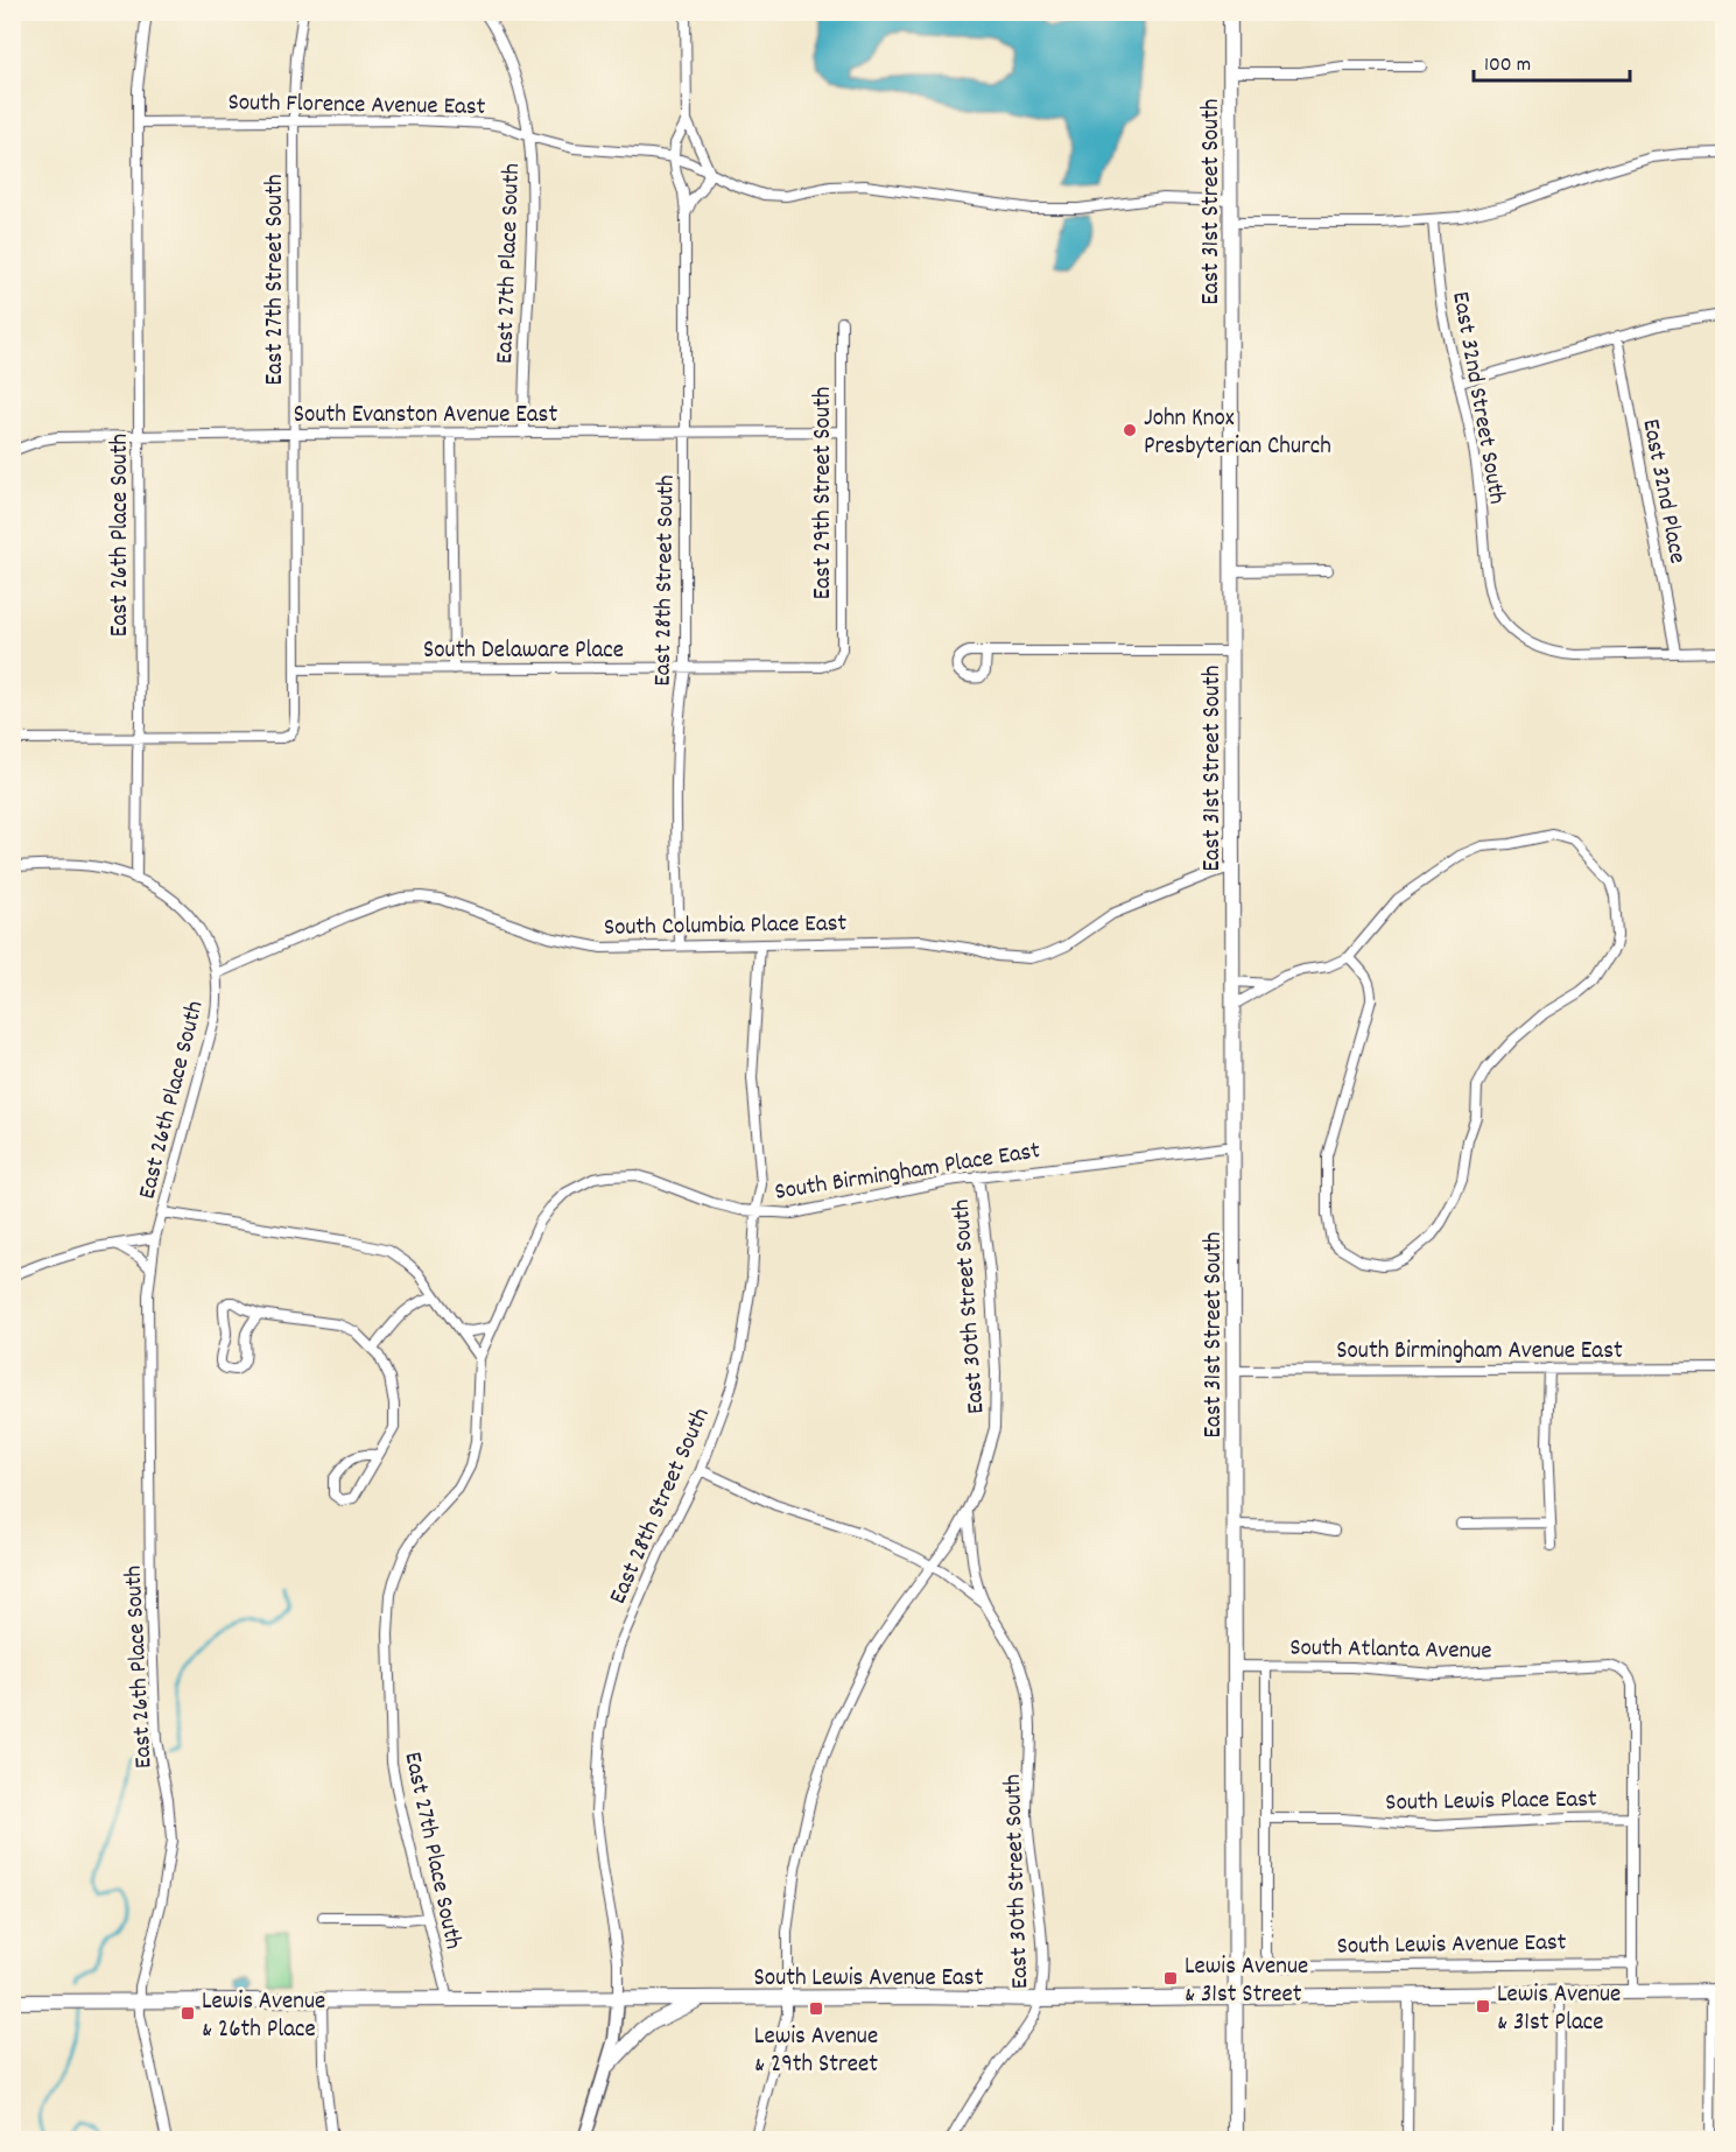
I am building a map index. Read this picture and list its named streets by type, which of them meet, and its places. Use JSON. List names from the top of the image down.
{
  "streets": {
    "main road": ["East 31st Street South", "South Lewis Avenue East"],
    "street": [
      "South Florence Avenue East",
      "East 27th Place South",
      "East 27th Street South",
      "East 32nd Street South",
      "South Evanston Avenue East",
      "East 32nd Place",
      "East 29th Street South",
      "East 26th Place South",
      "East 28th Street South",
      "South Delaware Place",
      "South Columbia Place East",
      "South Birmingham Place East",
      "East 30th Street South",
      "South Birmingham Avenue East",
      "South Atlanta Avenue",
      "South Lewis Place East"
    ]
  },
  "crossings": [
    ["South Florence Avenue East", "East 31st Street South"],
    ["South Florence Avenue East", "East 27th Place South"],
    ["South Florence Avenue East", "East 27th Street South"],
    ["South Florence Avenue East", "East 26th Place South"],
    ["South Florence Avenue East", "East 28th Street South"],
    ["East 31st Street South", "South Columbia Place East"],
    ["East 31st Street South", "South Birmingham Place East"],
    ["East 31st Street South", "South Birmingham Avenue East"],
    ["East 31st Street South", "South Atlanta Avenue"],
    ["East 31st Street South", "South Lewis Avenue East"],
    ["East 27th Place South", "South Evanston Avenue East"],
    ["East 27th Place South", "South Birmingham Place East"],
    ["East 27th Place South", "South Lewis Avenue East"],
    ["East 27th Street South", "South Evanston Avenue East"],
    ["East 27th Street South", "East 26th Place South"],
    ["East 27th Street South", "South Delaware Place"],
    ["East 32nd Street South", "East 32nd Place"],
    ["South Evanston Avenue East", "East 29th Street South"],
    ["South Evanston Avenue East", "East 26th Place South"],
    ["South Evanston Avenue East", "East 28th Street South"],
    ["East 29th Street South", "South Delaware Place"],
    ["East 26th Place South", "South Columbia Place East"],
    ["East 26th Place South", "South Lewis Avenue East"],
    ["East 28th Street South", "South Delaware Place"],
    ["East 28th Street South", "South Columbia Place East"],
    ["East 28th Street South", "South Birmingham Place East"],
    ["East 28th Street South", "South Lewis Avenue East"],
    ["South Birmingham Place East", "East 30th Street South"],
    ["East 30th Street South", "South Lewis Avenue East"],
    ["South Atlanta Avenue", "South Lewis Place East"],
    ["South Lewis Place East", "South Lewis Avenue East"]
  ],
  "places": {
    "other": ["John Knox Presbyterian Church"],
    "transit": [
      "Lewis Avenue & 31st Street",
      "Lewis Avenue & 31st Place",
      "Lewis Avenue & 29th Street",
      "Lewis Avenue & 26th Place"
    ]
  },
  "scale_bar": "100 m"
}
